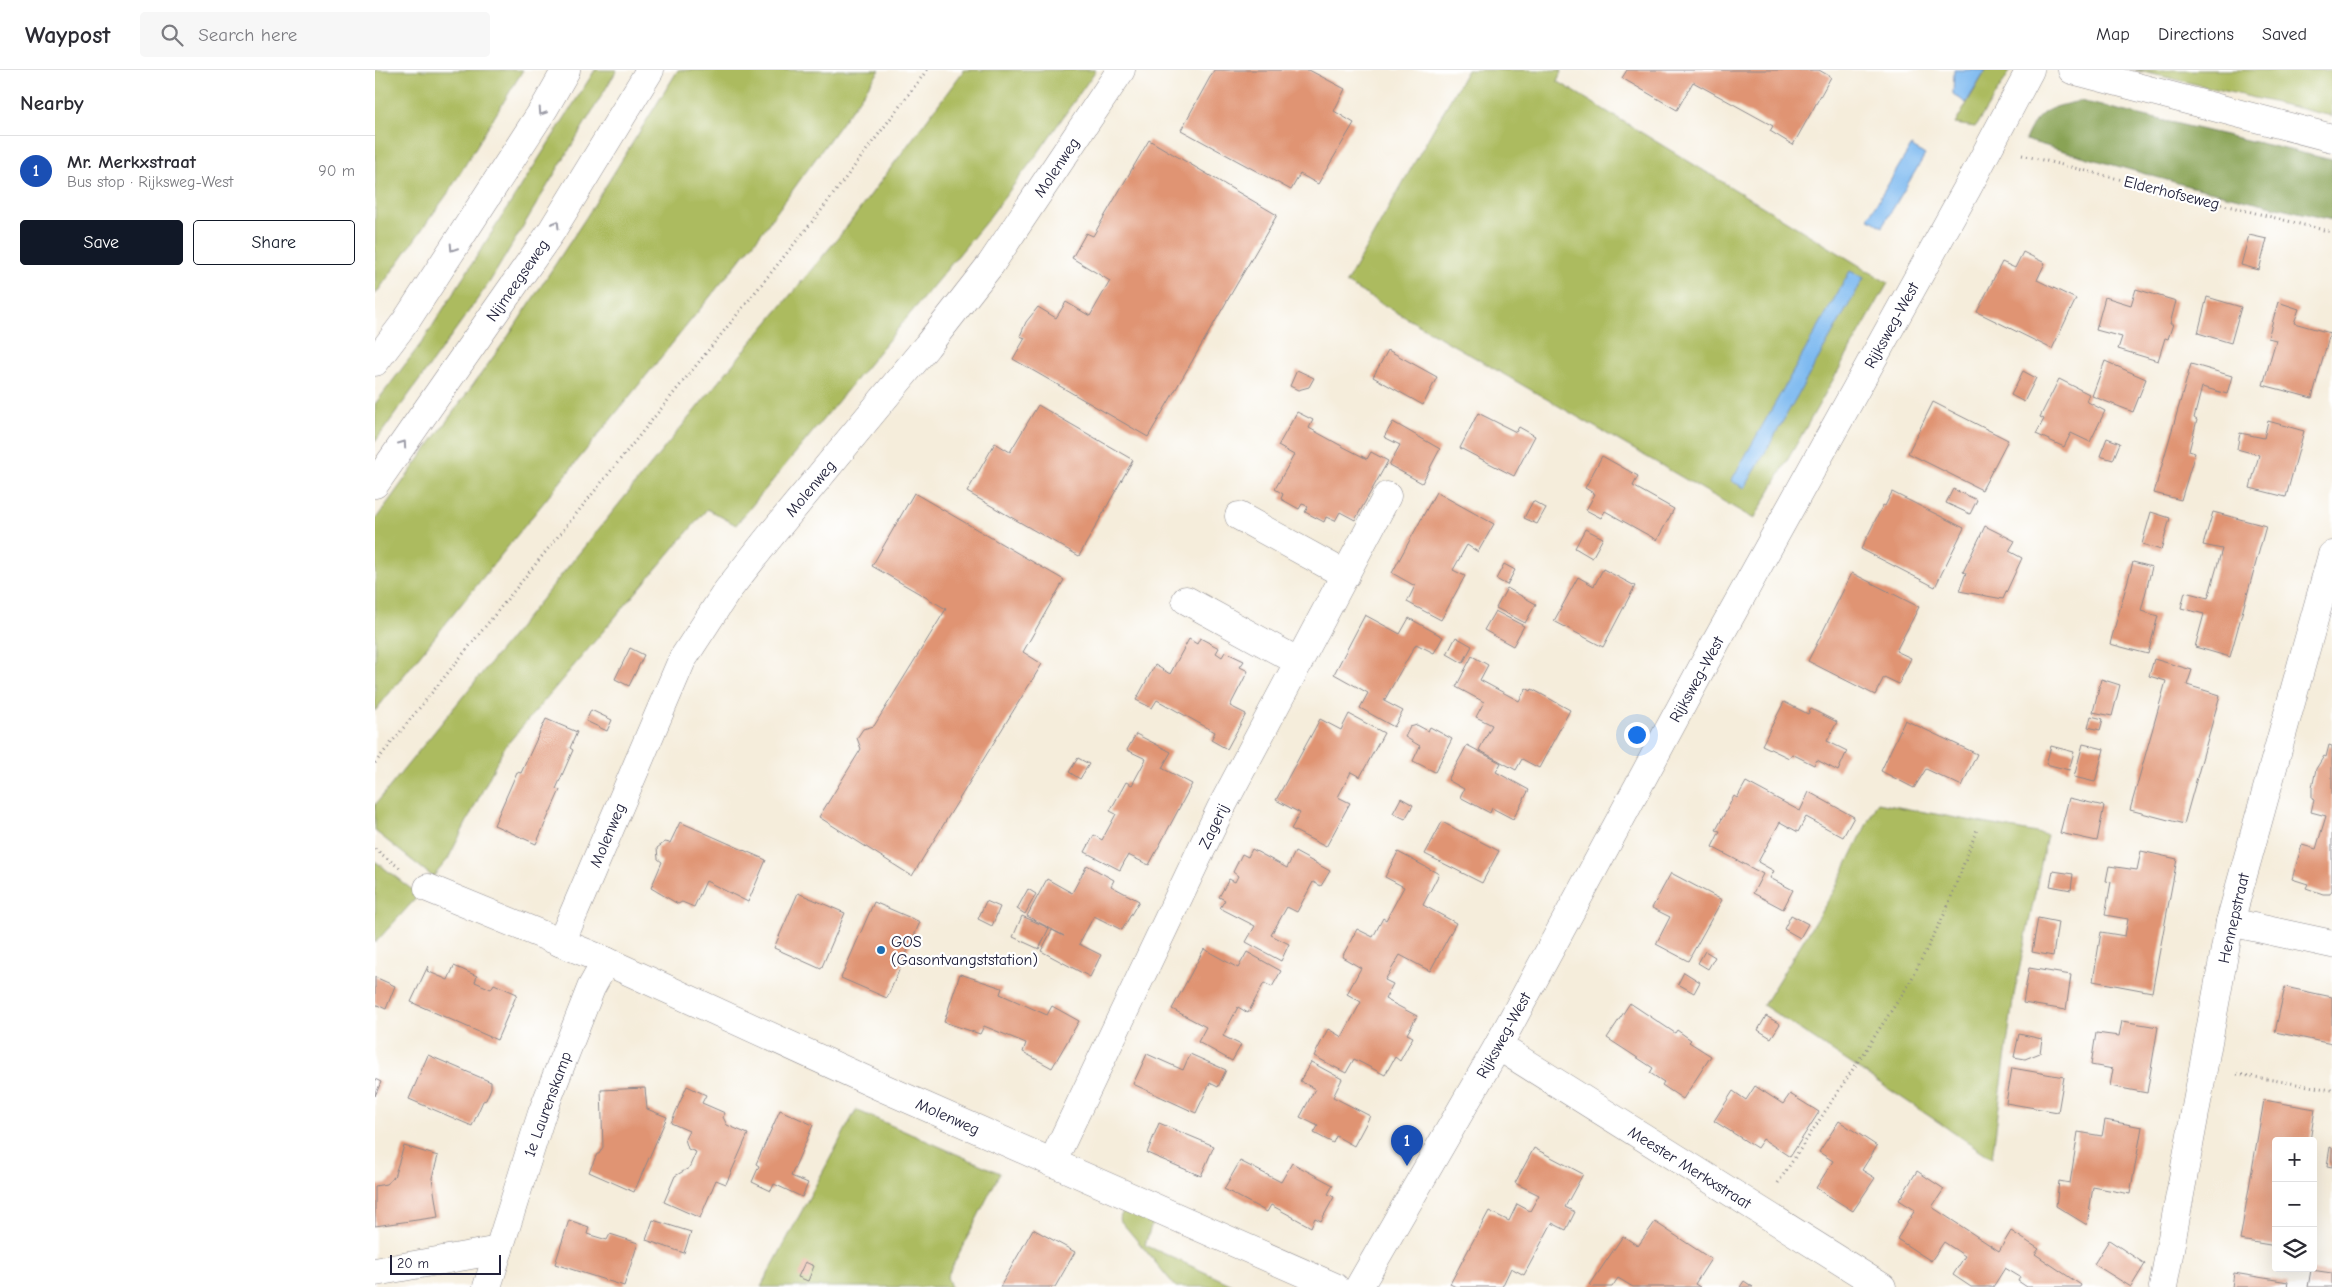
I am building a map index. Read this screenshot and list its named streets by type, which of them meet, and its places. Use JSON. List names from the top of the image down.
{
  "streets": {
    "main road": [
      "Molenweg",
      "Nijmeegseweg",
      "Rijksweg-West",
      "Zagerij",
      "Hennepstraat",
      "1e Laurenskamp",
      "Meester Merkxstraat"
    ],
    "path": ["Elderhofseweg"]
  },
  "crossings": [
    ["Molenweg", "Zagerij"],
    ["Molenweg", "1e Laurenskamp"],
    ["Rijksweg-West", "Meester Merkxstraat"]
  ],
  "places": ["GOS (Gasontvangststation)"],
  "scale_bar": "20 m",
  "page": {
    "header": "Waypost",
    "search": "Search here",
    "nav": ["Map", "Directions", "Saved"],
    "heading": "Nearby",
    "list": [
      {
        "mark": "1",
        "name": "Mr. Merkxstraat",
        "note": "Bus stop · Rijksweg-West",
        "value": "90 m"
      }
    ],
    "buttons": ["Save", "Share"],
    "pins": "1",
    "map_buttons": ["+", "−"],
    "scale": "20 m"
  }
}
